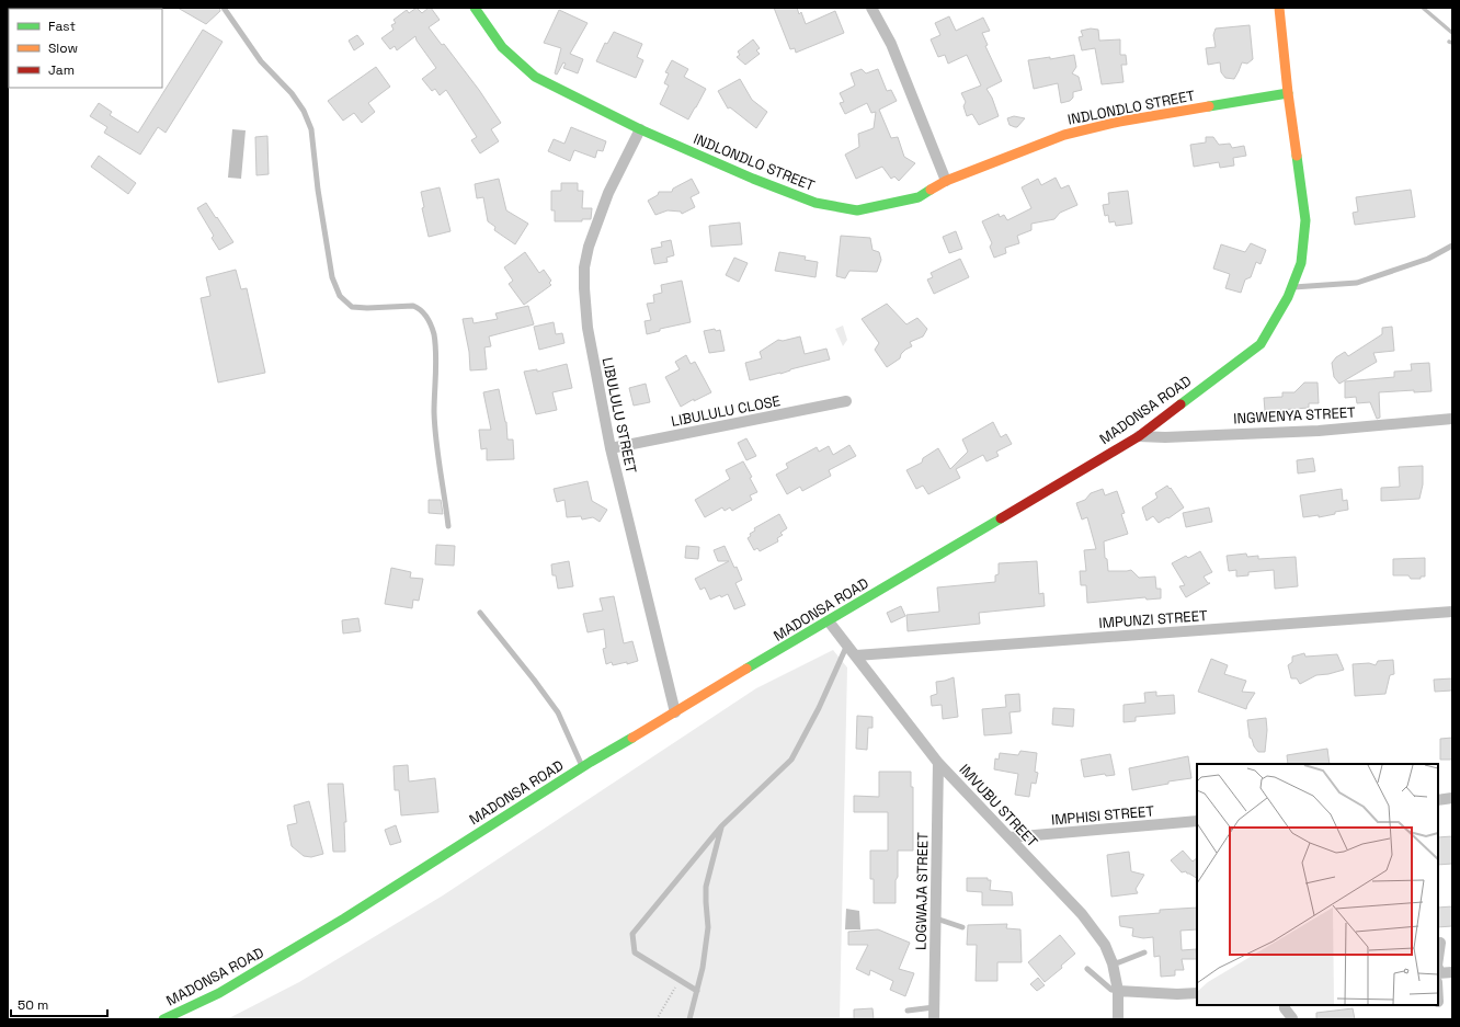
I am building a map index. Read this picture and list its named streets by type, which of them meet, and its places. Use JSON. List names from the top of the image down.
{
  "streets": {
    "street": [
      "INDLONDLO STREET",
      "MADONSA ROAD",
      "LIBULULU CLOSE",
      "LIBULULU STREET",
      "INGWENYA STREET",
      "IMPUNZI STREET",
      "IMVUBU STREET",
      "IMPHISI STREET",
      "LOGWAJA STREET"
    ]
  },
  "crossings": [
    ["INDLONDLO STREET", "MADONSA ROAD"],
    ["INDLONDLO STREET", "LIBULULU STREET"],
    ["MADONSA ROAD", "LIBULULU STREET"],
    ["MADONSA ROAD", "INGWENYA STREET"],
    ["MADONSA ROAD", "IMVUBU STREET"],
    ["LIBULULU CLOSE", "LIBULULU STREET"],
    ["IMPUNZI STREET", "IMVUBU STREET"],
    ["IMVUBU STREET", "IMPHISI STREET"],
    ["IMVUBU STREET", "LOGWAJA STREET"]
  ],
  "legend": ["Fast", "Slow", "Jam"],
  "scale_bar": "50 m"
}
